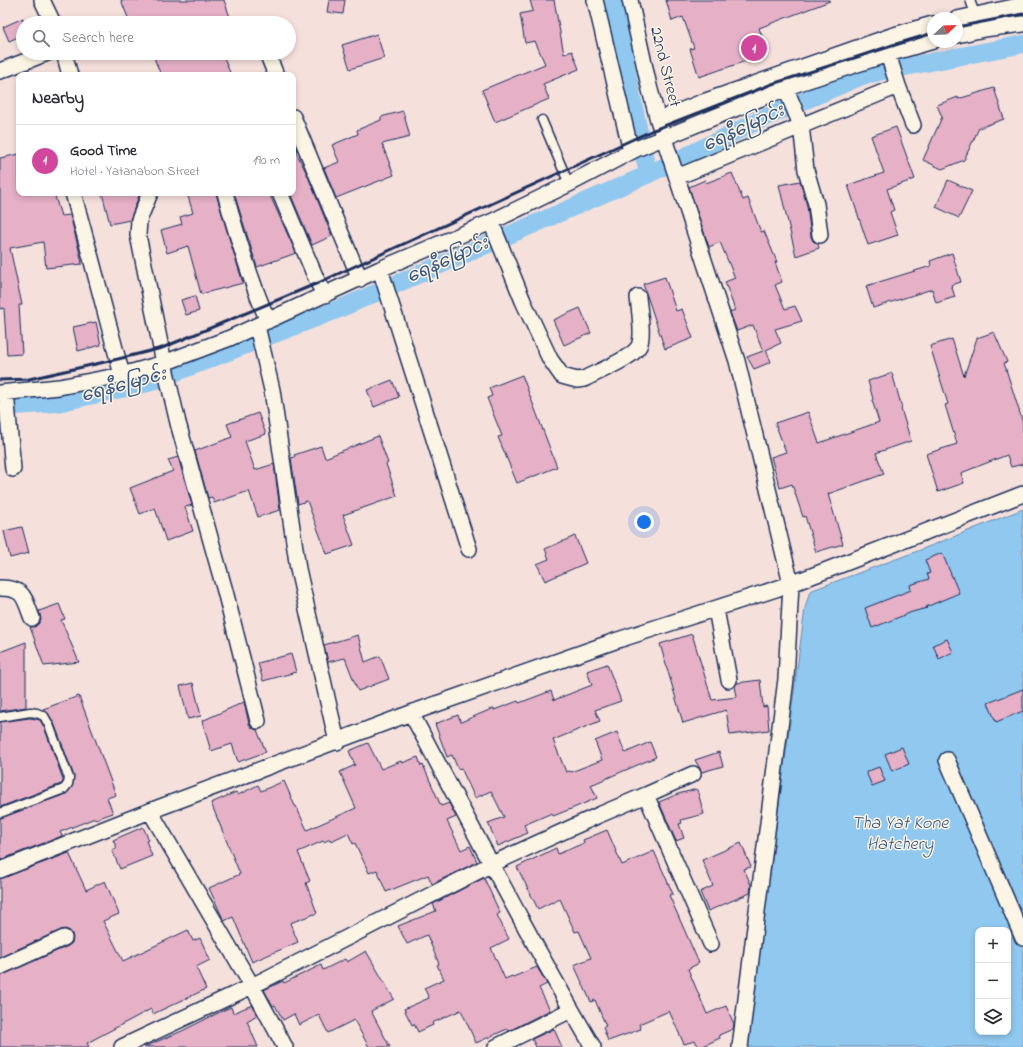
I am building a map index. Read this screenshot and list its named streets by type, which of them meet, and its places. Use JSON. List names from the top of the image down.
{
  "streets": {
    "street": ["22nd Street"]
  },
  "water": ["ရေနီမြောင်း", "Tha Yat Kone Hatchery"],
  "north": "top right",
  "page": {
    "search": "Search here",
    "pins": "1",
    "heading": "Nearby",
    "list": [
      {
        "mark": "1",
        "name": "Good Time",
        "note": "Hotel · Yatanabon Street",
        "value": "190 m"
      }
    ],
    "map_buttons": ["+", "−"]
  }
}
